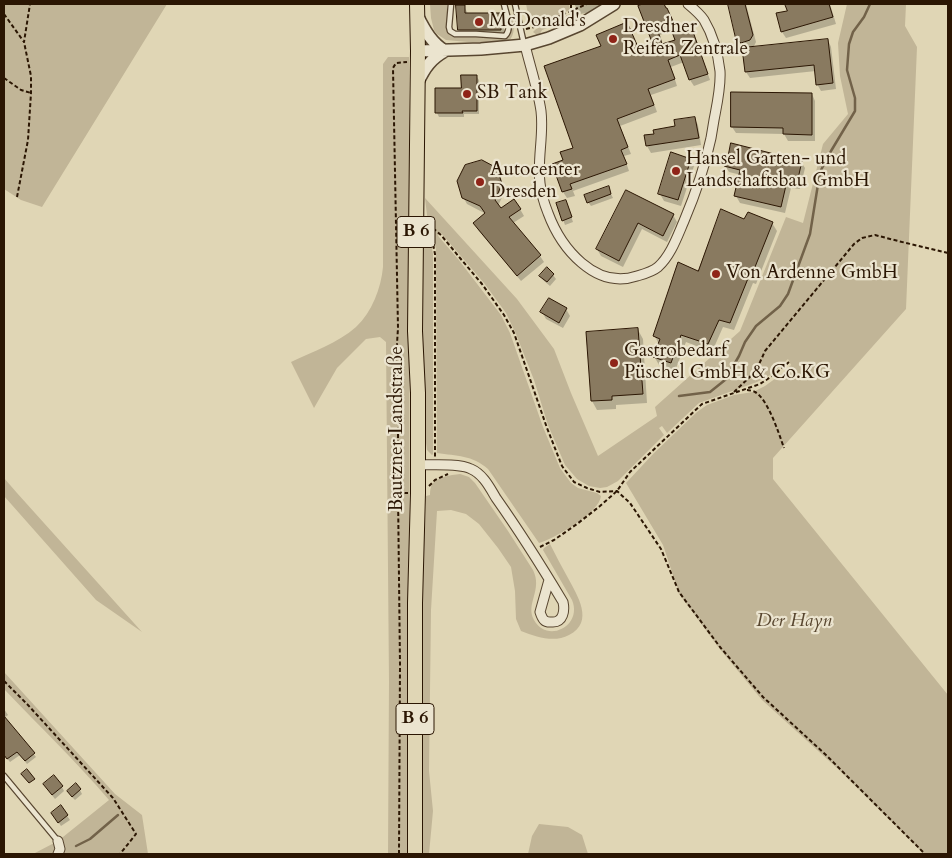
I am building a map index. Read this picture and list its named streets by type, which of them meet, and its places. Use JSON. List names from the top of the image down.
{
  "streets": {
    "main road": ["B 6", "Bautzner Landstraße"]
  },
  "parks": ["Der Hayn"],
  "places": [
    "McDonald's",
    "Dresdner Reifen Zentrale",
    "SB Tank",
    "Hansel Garten- und Landschaftsbau GmbH",
    "Autocenter Dresden",
    "Von Ardenne GmbH",
    "Gastrobedarf Püschel GmbH & Co.KG"
  ]
}
